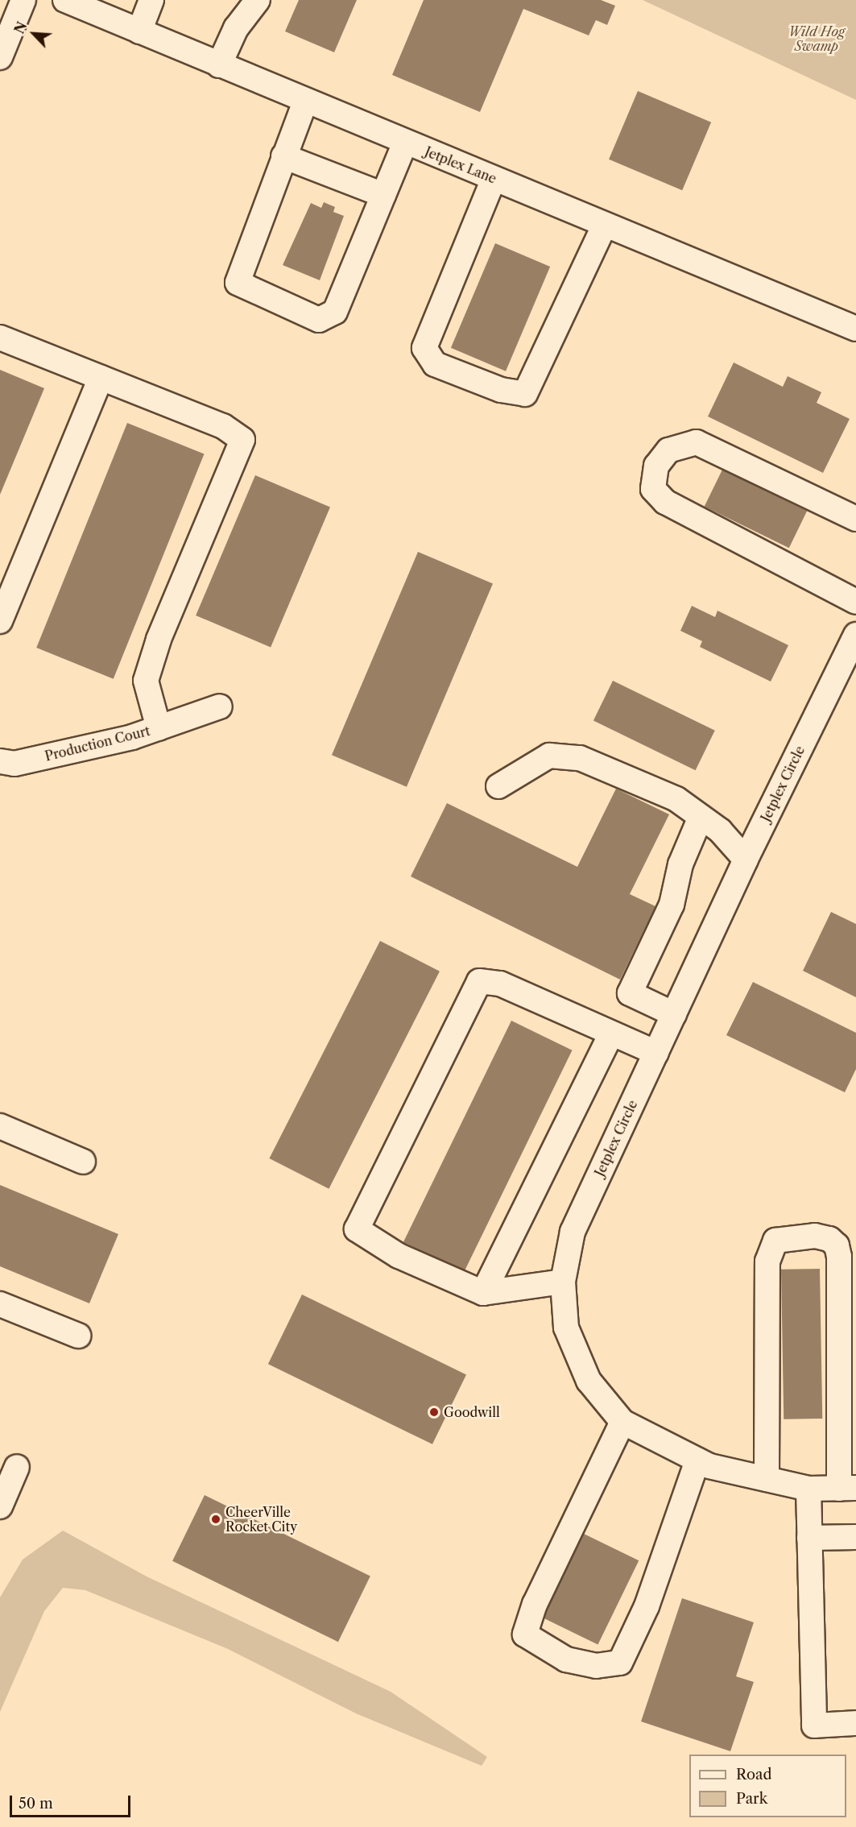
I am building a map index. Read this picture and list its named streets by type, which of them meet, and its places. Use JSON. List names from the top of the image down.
{
  "streets": {
    "street": ["Jetplex Lane", "Production Court", "Jetplex Circle"]
  },
  "parks": ["Wild Hog Swamp"],
  "places": ["Goodwill", "CheerVille Rocket City"],
  "legend": ["Road", "Park"],
  "scale_bar": "50 m",
  "north": "top left"
}
